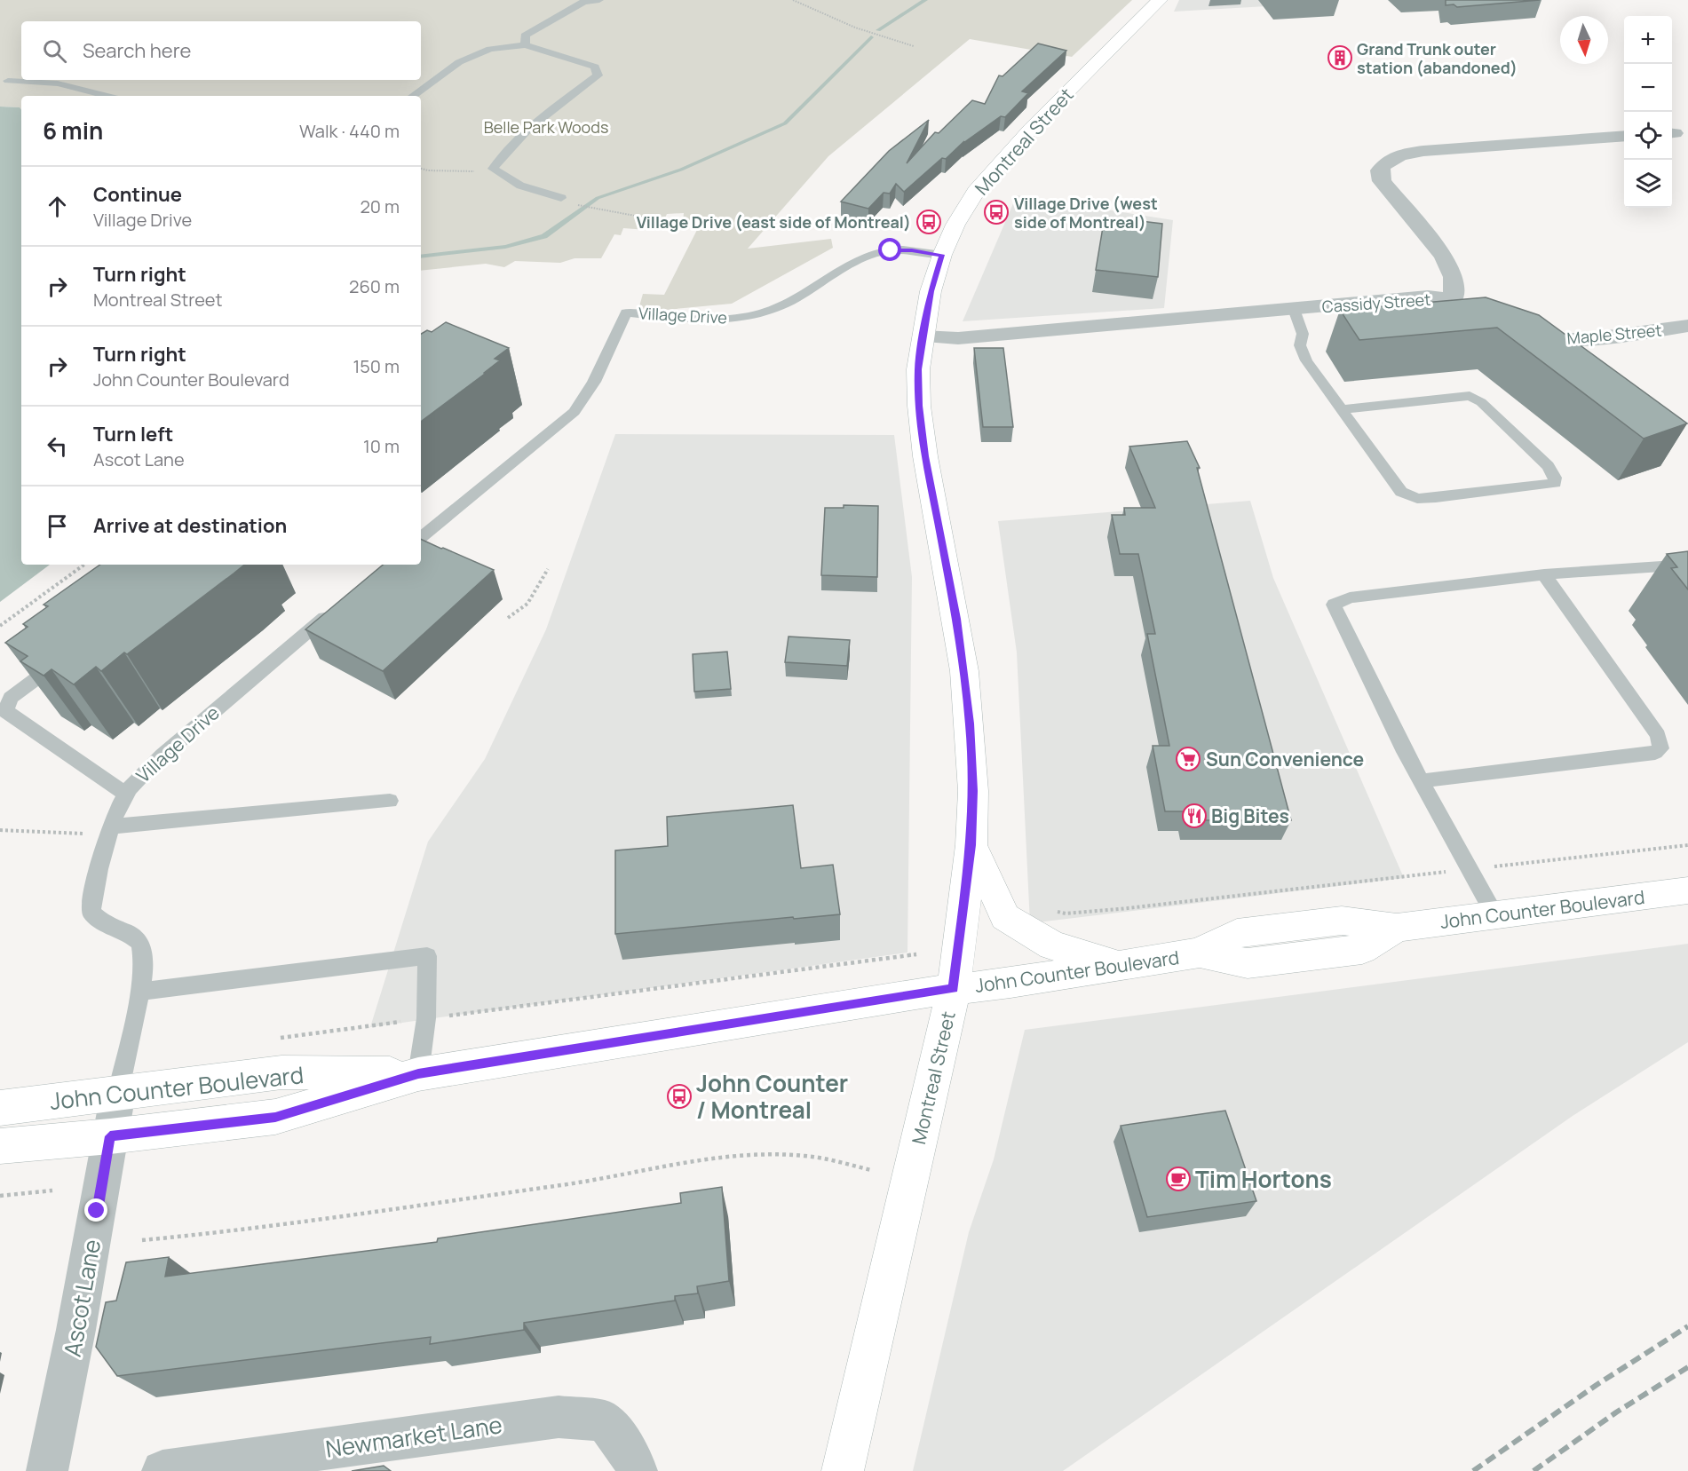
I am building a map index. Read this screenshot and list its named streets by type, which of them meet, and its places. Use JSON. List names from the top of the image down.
{
  "streets": {
    "main road": ["Montreal Street", "John Counter Boulevard"],
    "street": [
      "Cassidy Street",
      "Maple Street",
      "Ascot Lane",
      "Newmarket Lane"
    ],
    "lane": ["Village Drive"]
  },
  "crossings": [
    ["Montreal Street", "Cassidy Street"],
    ["Montreal Street", "Village Drive"],
    ["Montreal Street", "John Counter Boulevard"],
    ["Village Drive", "John Counter Boulevard"],
    ["Village Drive", "Ascot Lane"],
    ["John Counter Boulevard", "Ascot Lane"]
  ],
  "parks": ["Belle Park Woods"],
  "places": {
    "building": ["Grand Trunk outer station (abandoned)"],
    "bus stop": ["Village Drive (west side of Montreal)", "Village Drive (east side of Montreal)", "John Counter / Montreal"],
    "supermarket": ["Sun Convenience"],
    "restaurant": ["Big Bites"],
    "cafe": ["Tim Hortons"]
  },
  "north": "bottom",
  "page": {
    "map_buttons": ["+", "−"],
    "search": "Search here",
    "heading": ["6 min", "Walk · 440 m"],
    "list": [
      ["Continue", "Village Drive", "20 m"],
      ["Turn right", "Montreal Street", "260 m"],
      ["Turn right", "John Counter Boulevard", "150 m"],
      ["Turn left", "Ascot Lane", "10 m"],
      "Arrive at destination"
    ]
  }
}
